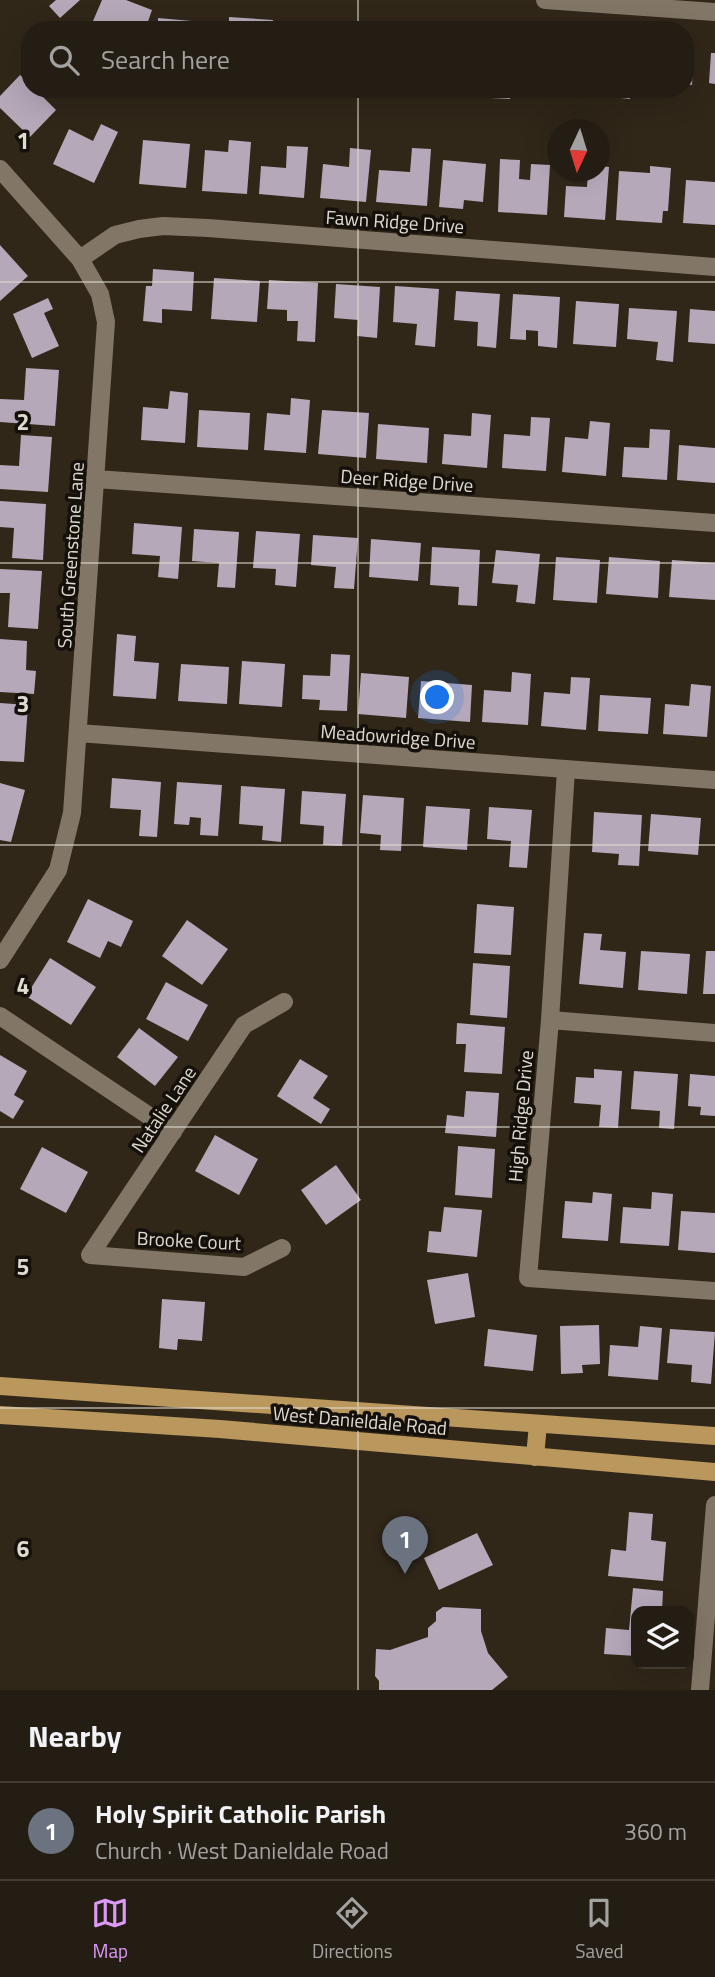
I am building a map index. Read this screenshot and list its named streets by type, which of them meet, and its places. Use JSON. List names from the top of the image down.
{
  "streets": {
    "main road": ["West Danieldale Road"],
    "street": [
      "Fawn Ridge Drive",
      "Deer Ridge Drive",
      "South Greenstone Lane",
      "Meadowridge Drive",
      "Natalie Lane",
      "High Ridge Drive",
      "Brooke Court"
    ]
  },
  "crossings": [
    ["Fawn Ridge Drive", "South Greenstone Lane"],
    ["Deer Ridge Drive", "South Greenstone Lane"],
    ["South Greenstone Lane", "Meadowridge Drive"],
    ["Meadowridge Drive", "High Ridge Drive"],
    ["Natalie Lane", "Brooke Court"]
  ],
  "north": "bottom",
  "page": {
    "search": "Search here",
    "pins": "1",
    "heading": "Nearby",
    "list": [
      {
        "mark": "1",
        "name": "Holy Spirit Catholic Parish",
        "note": "Church · West Danieldale Road",
        "value": "360 m"
      }
    ],
    "nav": ["Map", "Directions", "Saved"]
  },
  "grid": {
    "rows": [
      "1",
      "2",
      "3",
      "4",
      "5",
      "6"
    ]
  }
}
